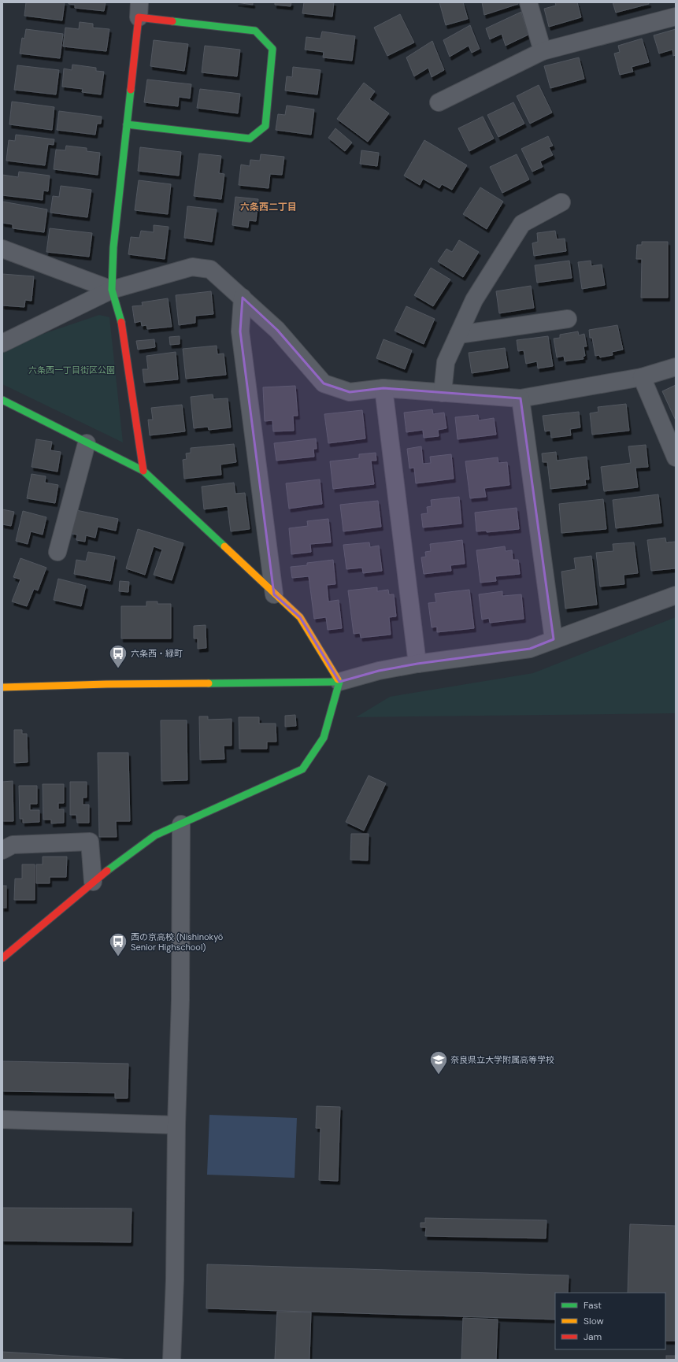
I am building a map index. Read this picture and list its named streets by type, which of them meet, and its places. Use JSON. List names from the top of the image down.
{
  "districts": ["六条西二丁目"],
  "parks": ["六条西一丁目街区公園"],
  "places": {
    "bus stop": ["六条西・緑町", "西の京高校 (Nishinokyō Senior Highschool)"],
    "school or university": ["奈良県立大学附属高等学校"]
  },
  "legend": ["Fast", "Slow", "Jam"]
}
